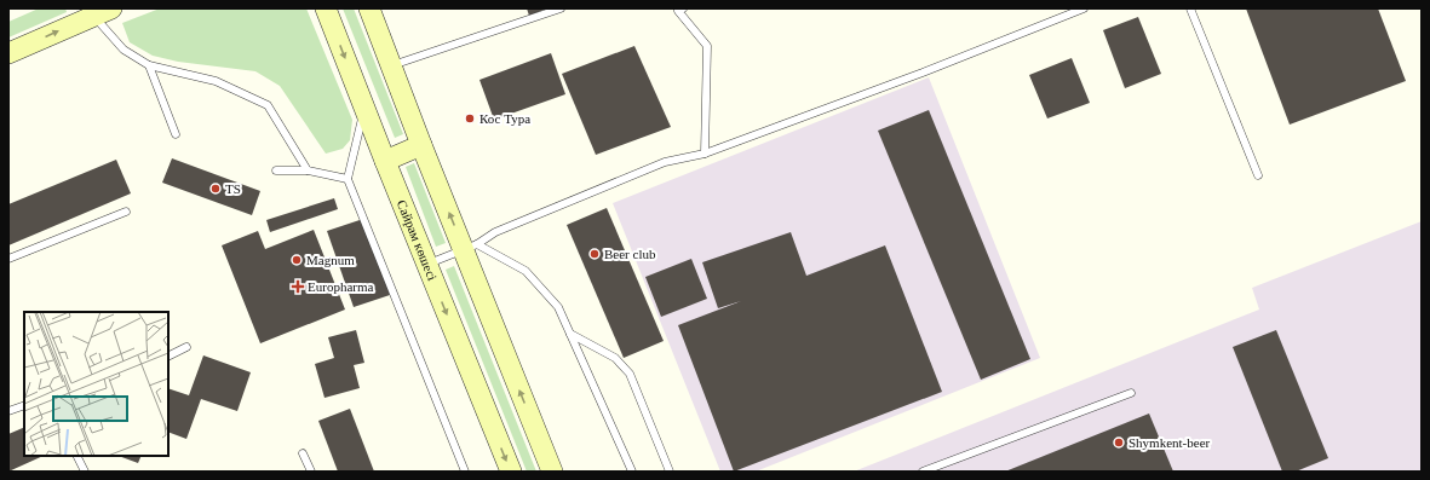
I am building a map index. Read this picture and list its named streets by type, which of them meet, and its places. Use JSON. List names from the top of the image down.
{
  "streets": {
    "main road": ["Сайрам көшесі"]
  },
  "places": {
    "other": [
      "Кос Тура",
      "TS",
      "Beer club",
      "Magnum",
      "Shymkent-beer"
    ],
    "health": ["Europharma"]
  }
}
